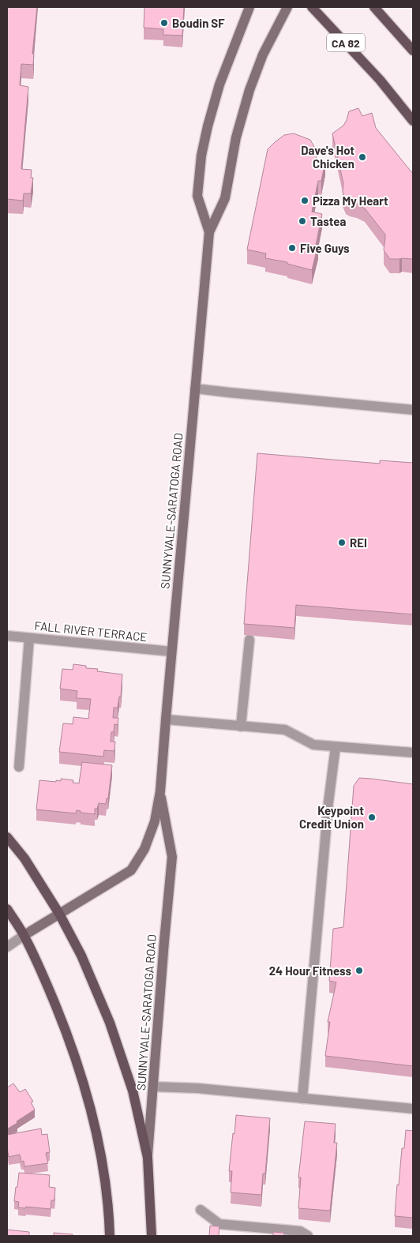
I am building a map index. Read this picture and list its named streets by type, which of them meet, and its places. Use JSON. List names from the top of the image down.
{
  "streets": {
    "main road": ["CA 82", "SUNNYVALE-SARATOGA ROAD"],
    "street": ["FALL RIVER TERRACE"]
  },
  "crossings": [
    ["SUNNYVALE-SARATOGA ROAD", "FALL RIVER TERRACE"]
  ],
  "places": [
    "Boudin SF",
    "Dave's Hot Chicken",
    "Pizza My Heart",
    "Tastea",
    "Five Guys",
    "REI",
    "Keypoint Credit Union",
    "24 Hour Fitness"
  ]
}
